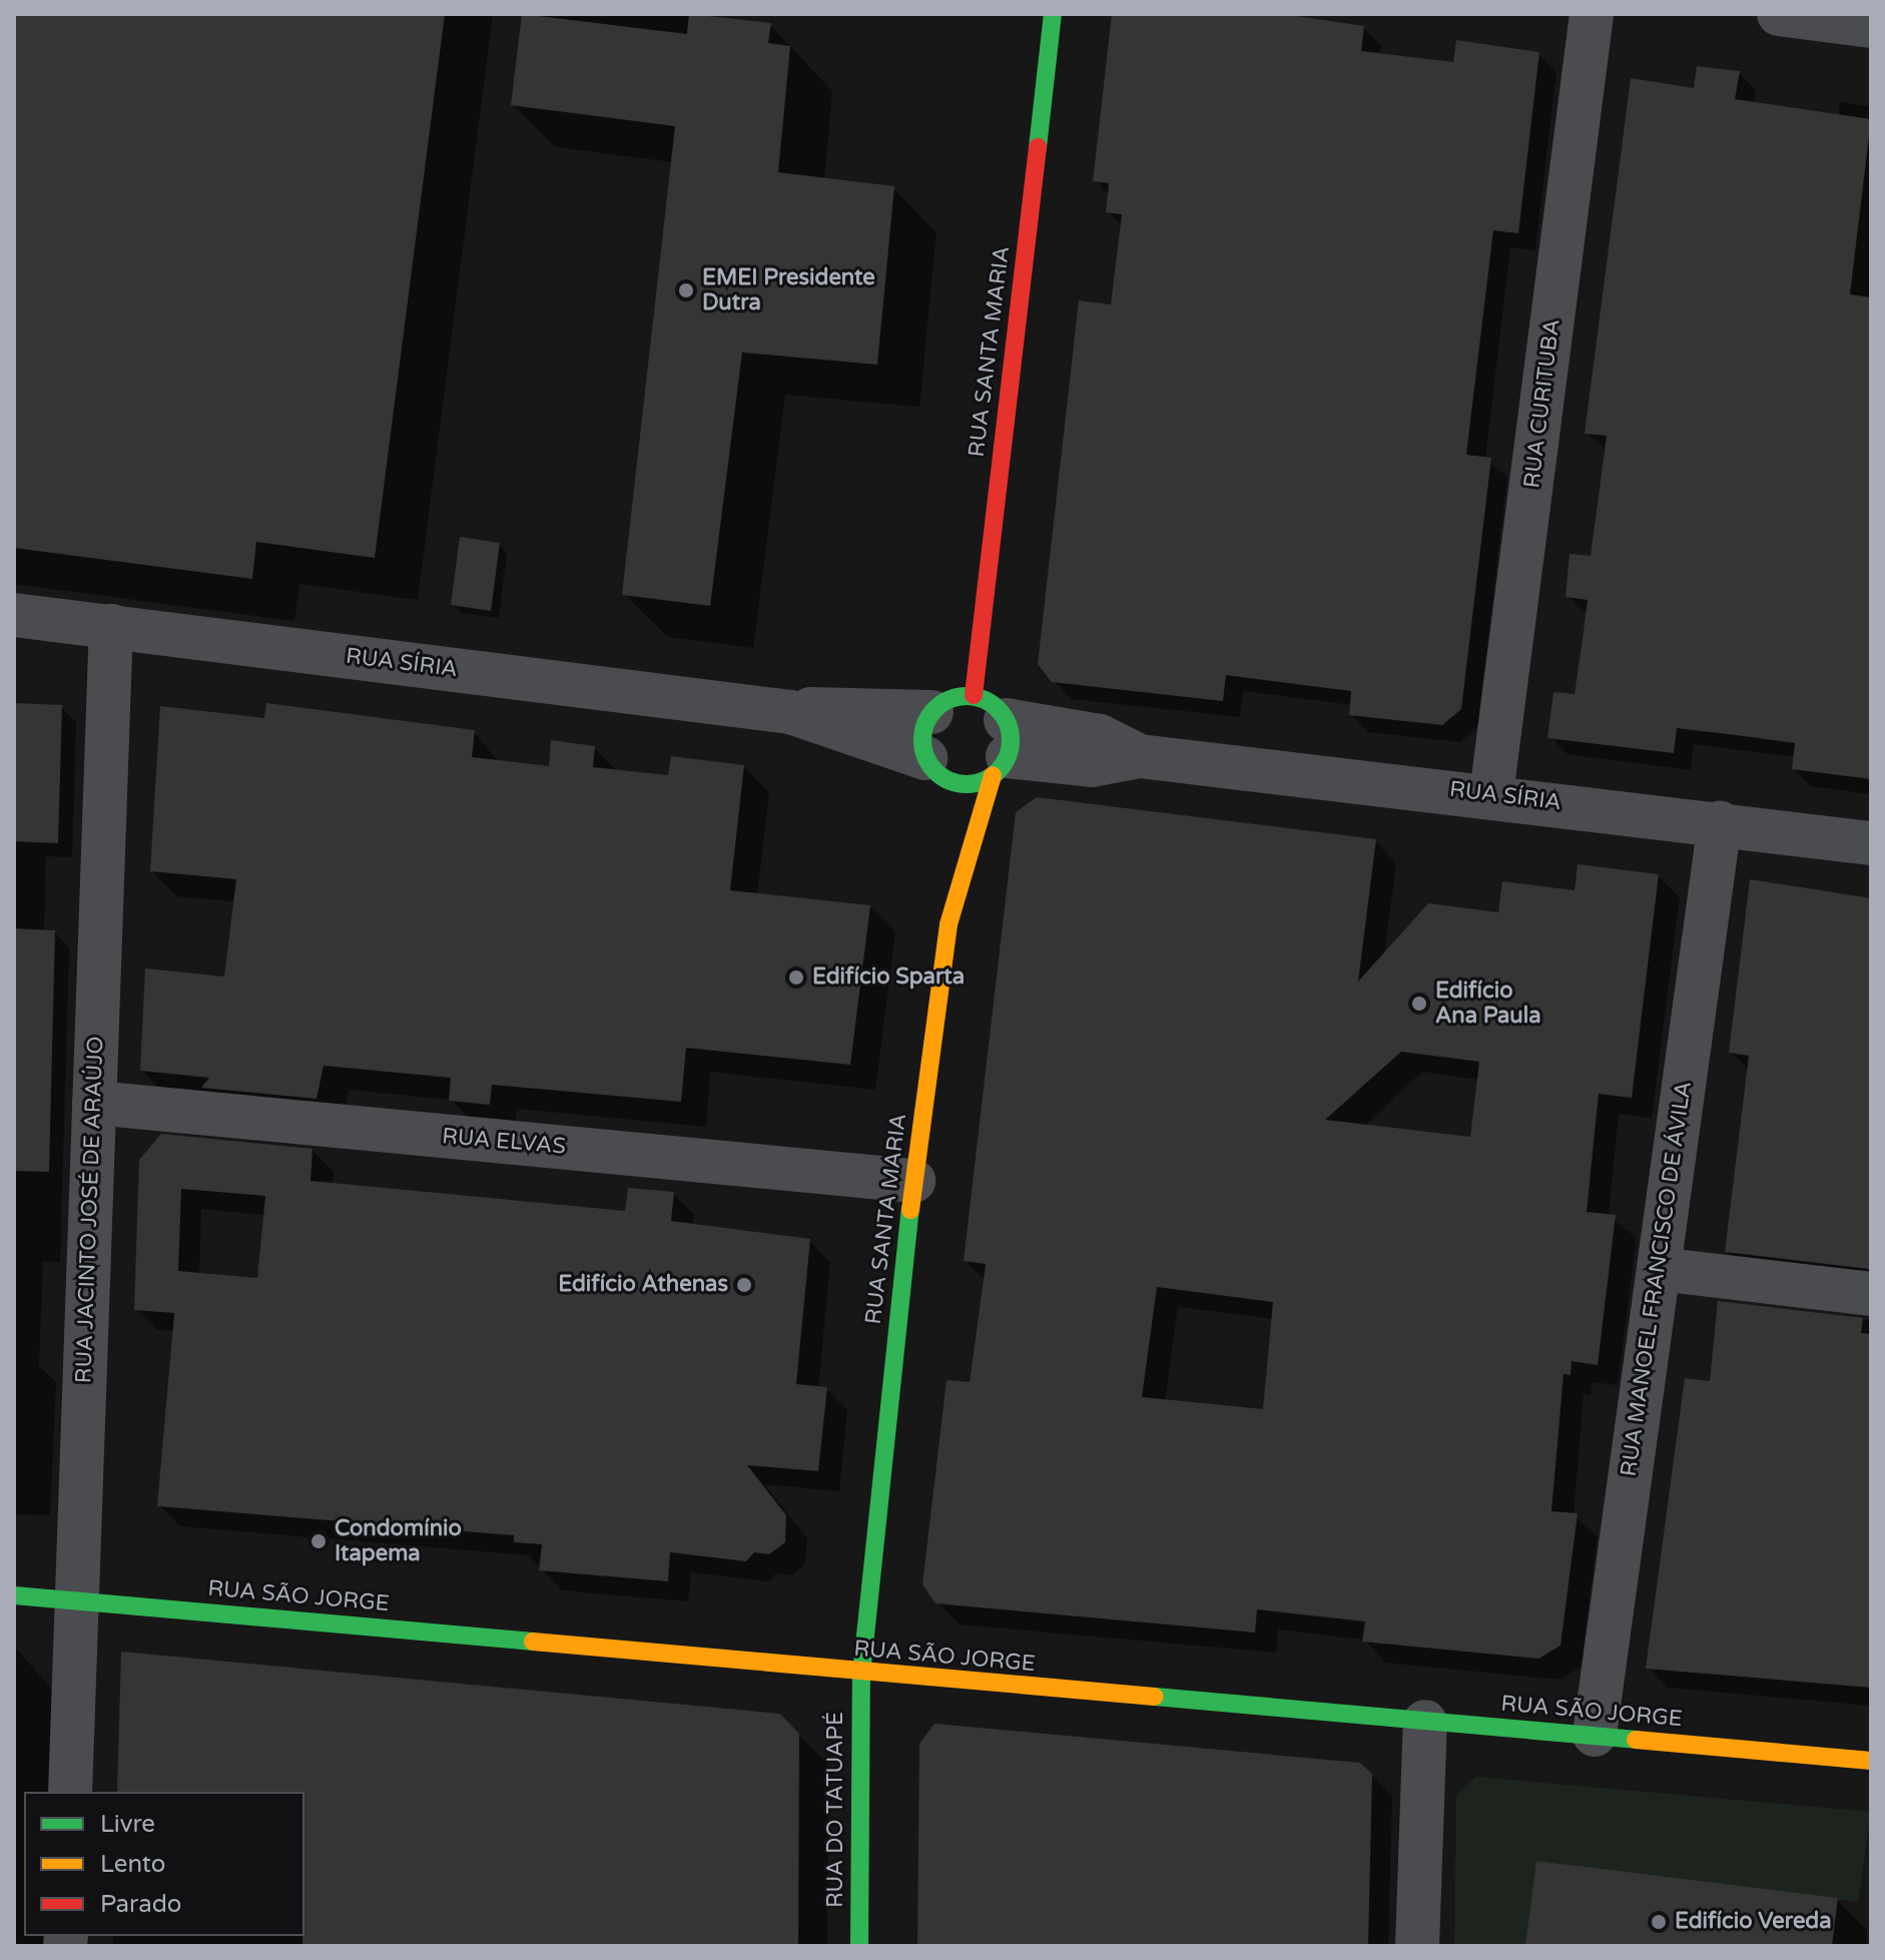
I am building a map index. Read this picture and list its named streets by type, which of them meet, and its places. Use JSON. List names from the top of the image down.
{
  "streets": {
    "street": [
      "RUA SANTA MARIA",
      "RUA CURITUBA",
      "RUA SÍRIA",
      "RUA ELVAS",
      "RUA JACINTO JOSÉ DE ARAÚJO",
      "RUA MANOEL FRANCISCO DE ÁVILA",
      "RUA SÃO JORGE",
      "RUA DO TATUAPÉ"
    ]
  },
  "crossings": [
    ["RUA SANTA MARIA", "RUA SÍRIA"],
    ["RUA SANTA MARIA", "RUA ELVAS"],
    ["RUA SANTA MARIA", "RUA SÃO JORGE"],
    ["RUA SANTA MARIA", "RUA DO TATUAPÉ"],
    ["RUA CURITUBA", "RUA SÍRIA"],
    ["RUA SÍRIA", "RUA JACINTO JOSÉ DE ARAÚJO"],
    ["RUA SÍRIA", "RUA MANOEL FRANCISCO DE ÁVILA"],
    ["RUA ELVAS", "RUA JACINTO JOSÉ DE ARAÚJO"],
    ["RUA JACINTO JOSÉ DE ARAÚJO", "RUA SÃO JORGE"],
    ["RUA MANOEL FRANCISCO DE ÁVILA", "RUA SÃO JORGE"],
    ["RUA SÃO JORGE", "RUA DO TATUAPÉ"]
  ],
  "places": [
    "EMEI Presidente Dutra",
    "Edifício Sparta",
    "Edifício Ana Paula",
    "Edifício Athenas",
    "Condomínio Itapema",
    "Edifício Vereda"
  ],
  "legend": ["Livre", "Lento", "Parado"]
}
